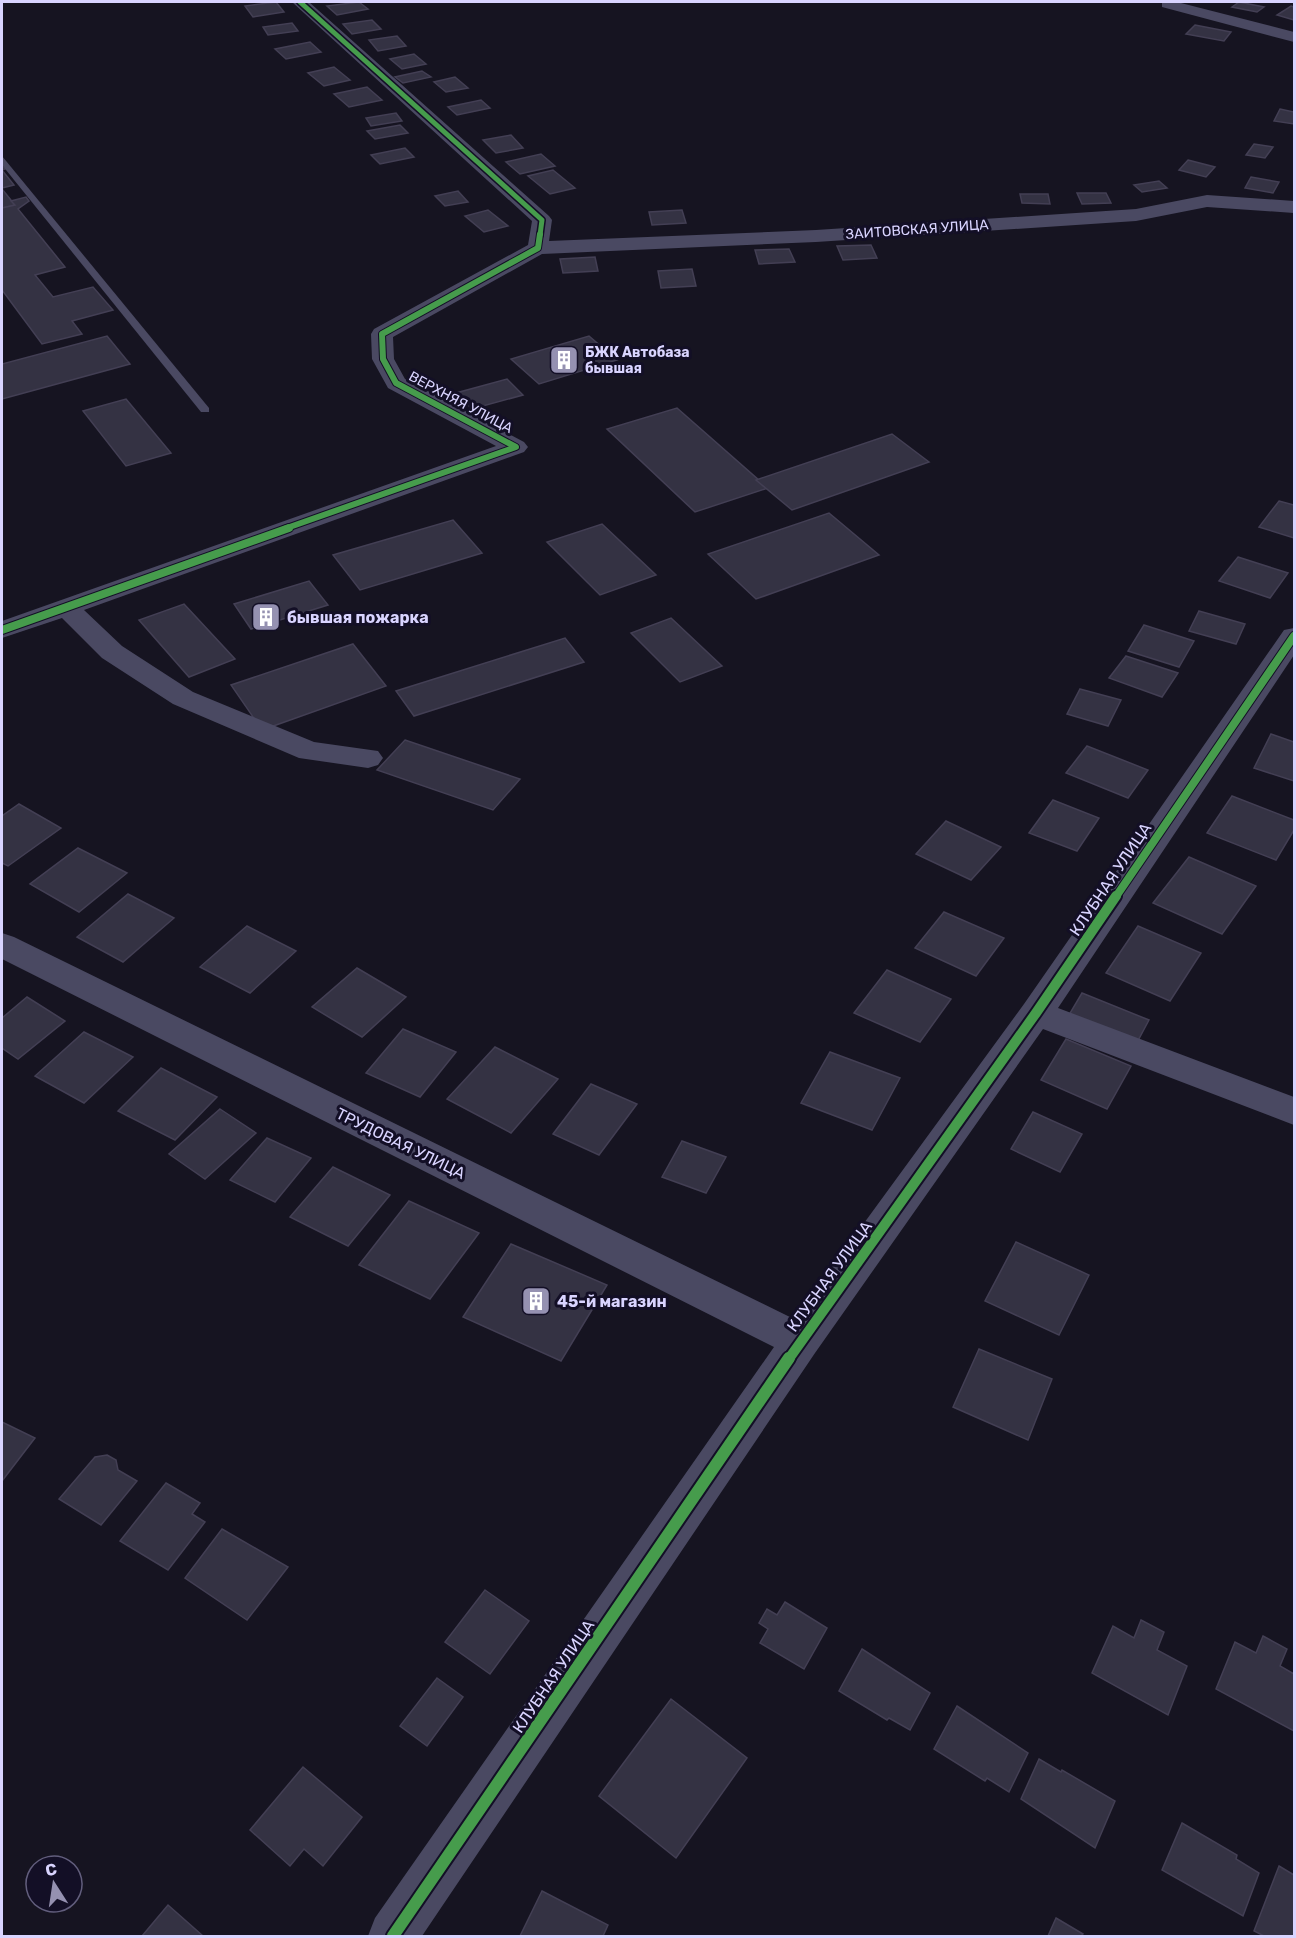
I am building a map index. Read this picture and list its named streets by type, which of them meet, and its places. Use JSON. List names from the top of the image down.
{
  "streets": {
    "street": [
      "ЗАИТОВСКАЯ УЛИЦА",
      "ВЕРХНЯЯ УЛИЦА",
      "КЛУБНАЯ УЛИЦА",
      "ТРУДОВАЯ УЛИЦА"
    ]
  },
  "crossings": [
    ["ЗАИТОВСКАЯ УЛИЦА", "ВЕРХНЯЯ УЛИЦА"],
    ["КЛУБНАЯ УЛИЦА", "ТРУДОВАЯ УЛИЦА"]
  ],
  "places": {
    "building": ["БЖК Автобаза бывшая", "бывшая пожарка", "45-й магазин"]
  },
  "north": "top"
}
